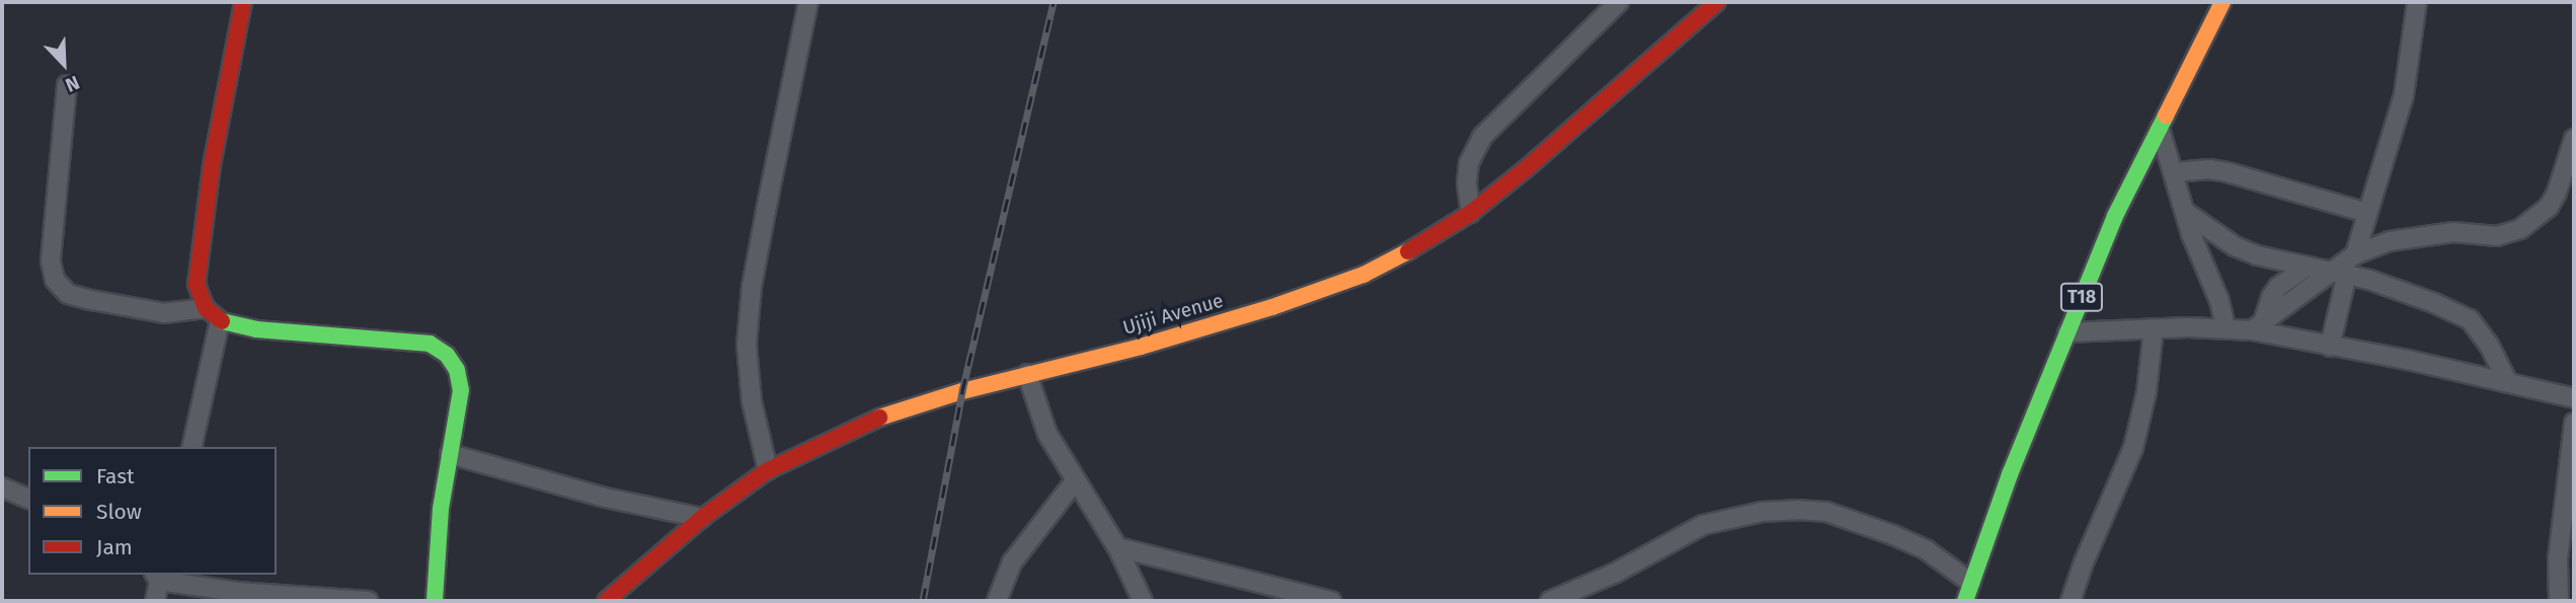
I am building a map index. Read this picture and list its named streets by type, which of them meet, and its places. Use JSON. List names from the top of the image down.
{
  "streets": {
    "main road": ["T18", "Ujiji Avenue"]
  },
  "legend": ["Fast", "Slow", "Jam"],
  "north": "bottom right"
}
